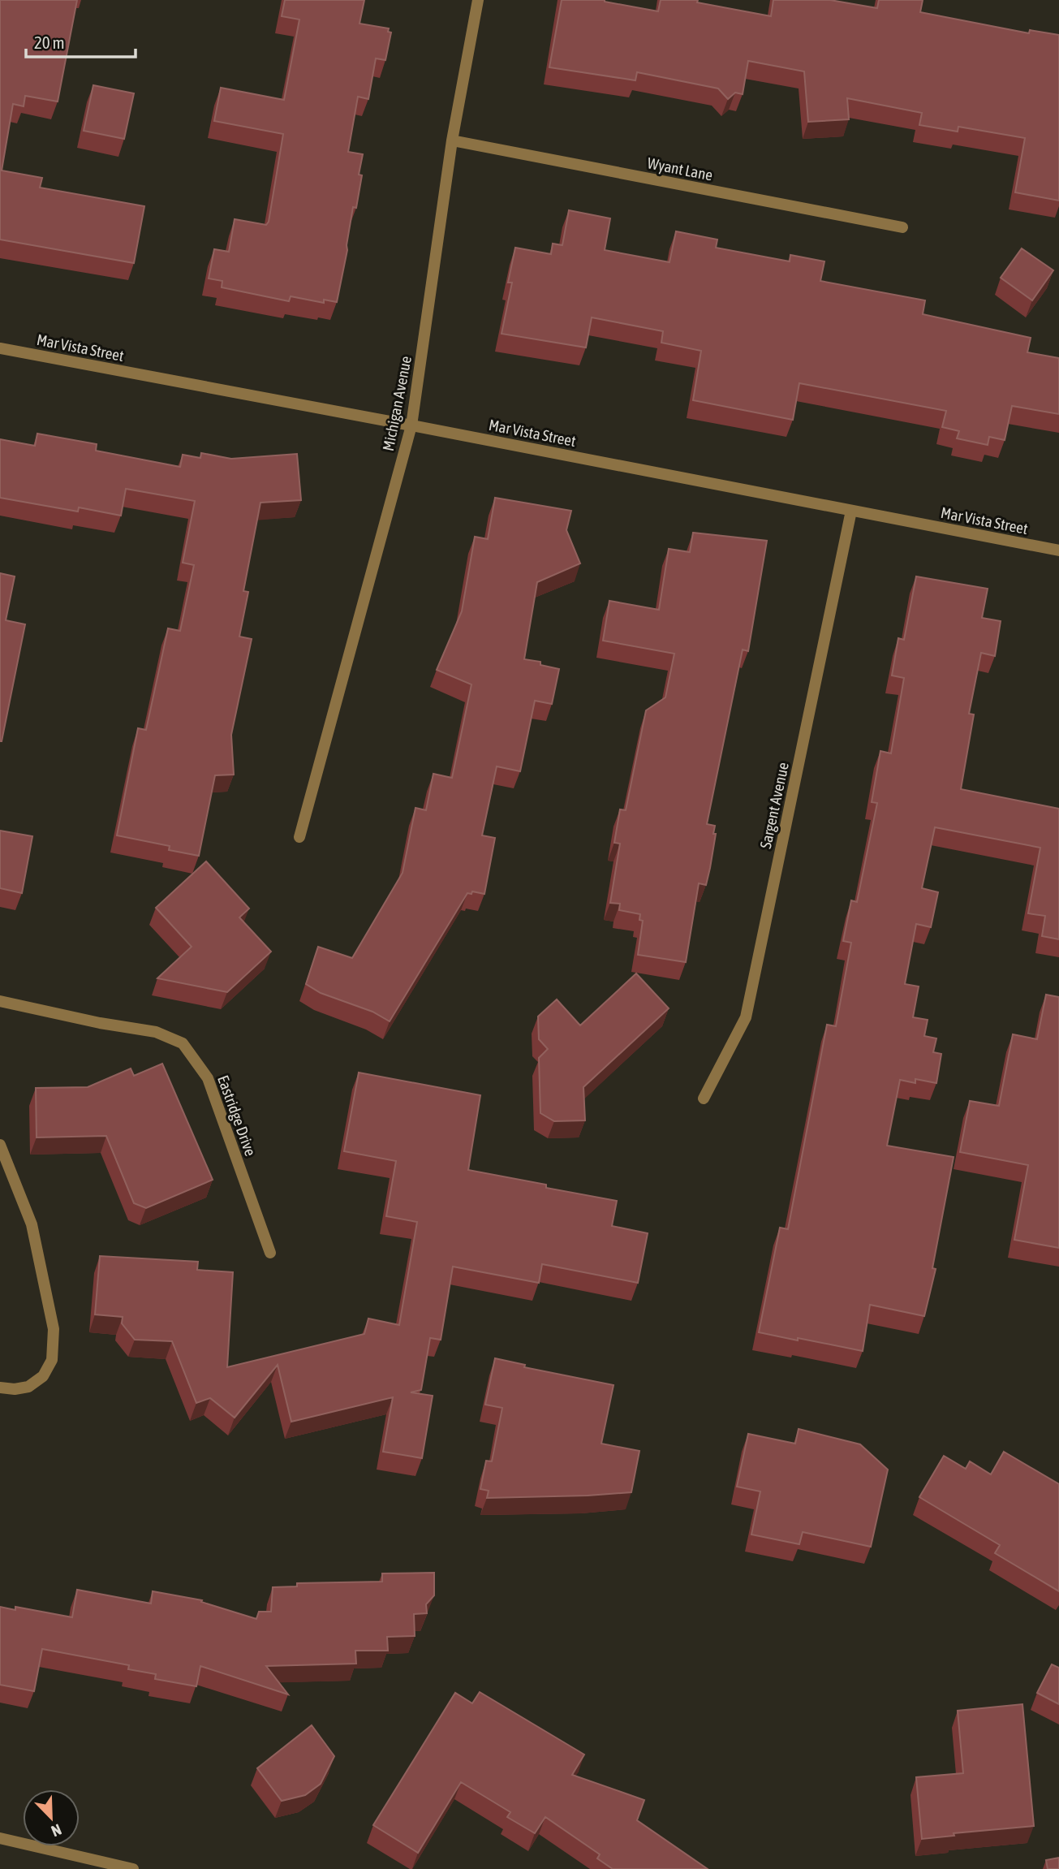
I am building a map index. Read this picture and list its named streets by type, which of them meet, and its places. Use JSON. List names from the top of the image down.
{
  "streets": {
    "street": [
      "Wyant Lane",
      "Mar Vista Street",
      "Michigan Avenue",
      "Sargent Avenue",
      "Eastridge Drive"
    ]
  },
  "crossings": [
    ["Wyant Lane", "Michigan Avenue"],
    ["Mar Vista Street", "Michigan Avenue"],
    ["Mar Vista Street", "Sargent Avenue"]
  ],
  "scale_bar": "20 m",
  "north": "bottom right"
}
